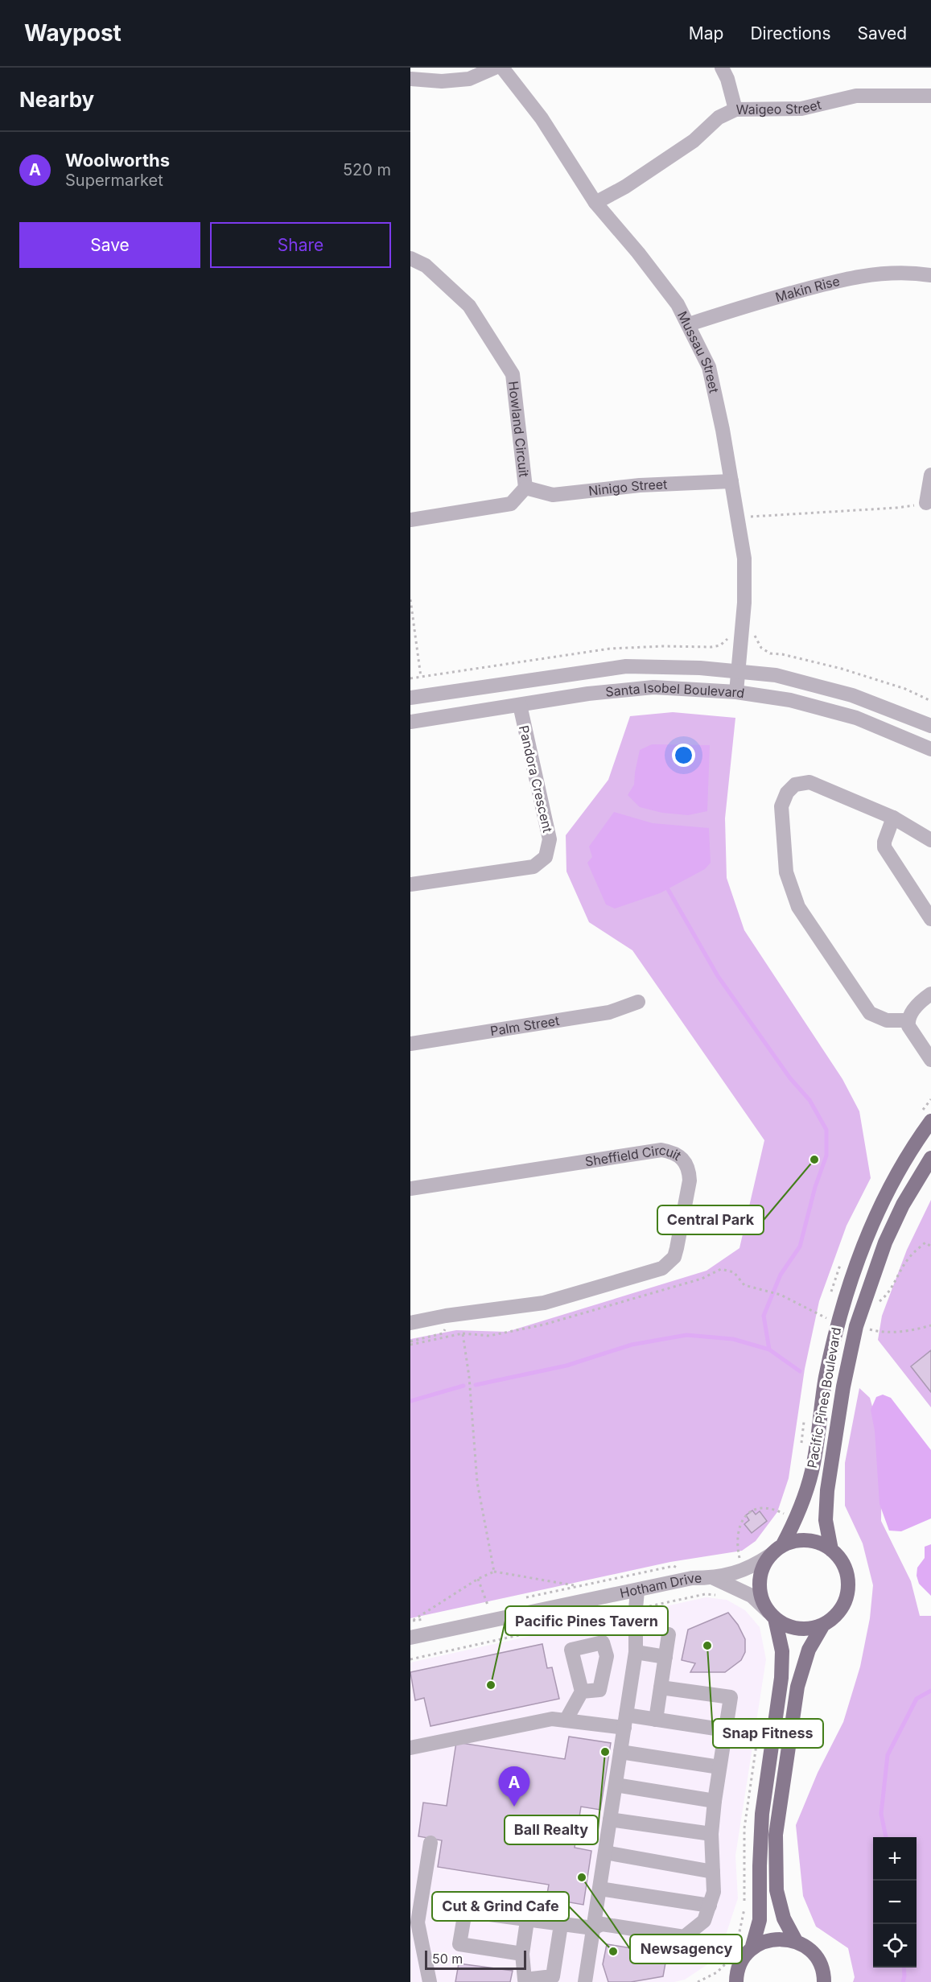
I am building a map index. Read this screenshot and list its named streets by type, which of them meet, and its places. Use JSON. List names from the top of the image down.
{
  "streets": {
    "main road": ["Pacific Pines Boulevard"],
    "street": [
      "Waigeo Street",
      "Makin Rise",
      "Mussau Street",
      "Howland Circuit",
      "Ninigo Street",
      "Santa Isobel Boulevard",
      "Pandora Crescent",
      "Palm Street",
      "Sheffield Circuit",
      "Hotham Drive"
    ]
  },
  "crossings": [
    ["Waigeo Street", "Mussau Street"],
    ["Makin Rise", "Mussau Street"],
    ["Mussau Street", "Ninigo Street"],
    ["Mussau Street", "Santa Isobel Boulevard"],
    ["Howland Circuit", "Ninigo Street"],
    ["Santa Isobel Boulevard", "Pandora Crescent"],
    ["Pacific Pines Boulevard", "Hotham Drive"]
  ],
  "places": [
    "Central Park",
    "Snap Fitness",
    "Pacific Pines Tavern",
    "Ball Realty",
    "Newsagency",
    "Cut & Grind Cafe"
  ],
  "scale_bar": "50 m",
  "page": {
    "header": "Waypost",
    "nav": ["Map", "Directions", "Saved"],
    "heading": "Nearby",
    "list": [
      {
        "mark": "A",
        "name": "Woolworths",
        "note": "Supermarket",
        "value": "520 m"
      }
    ],
    "buttons": ["Save", "Share"],
    "pins": "A",
    "map_buttons": ["+", "−"],
    "scale": "50 m"
  }
}
